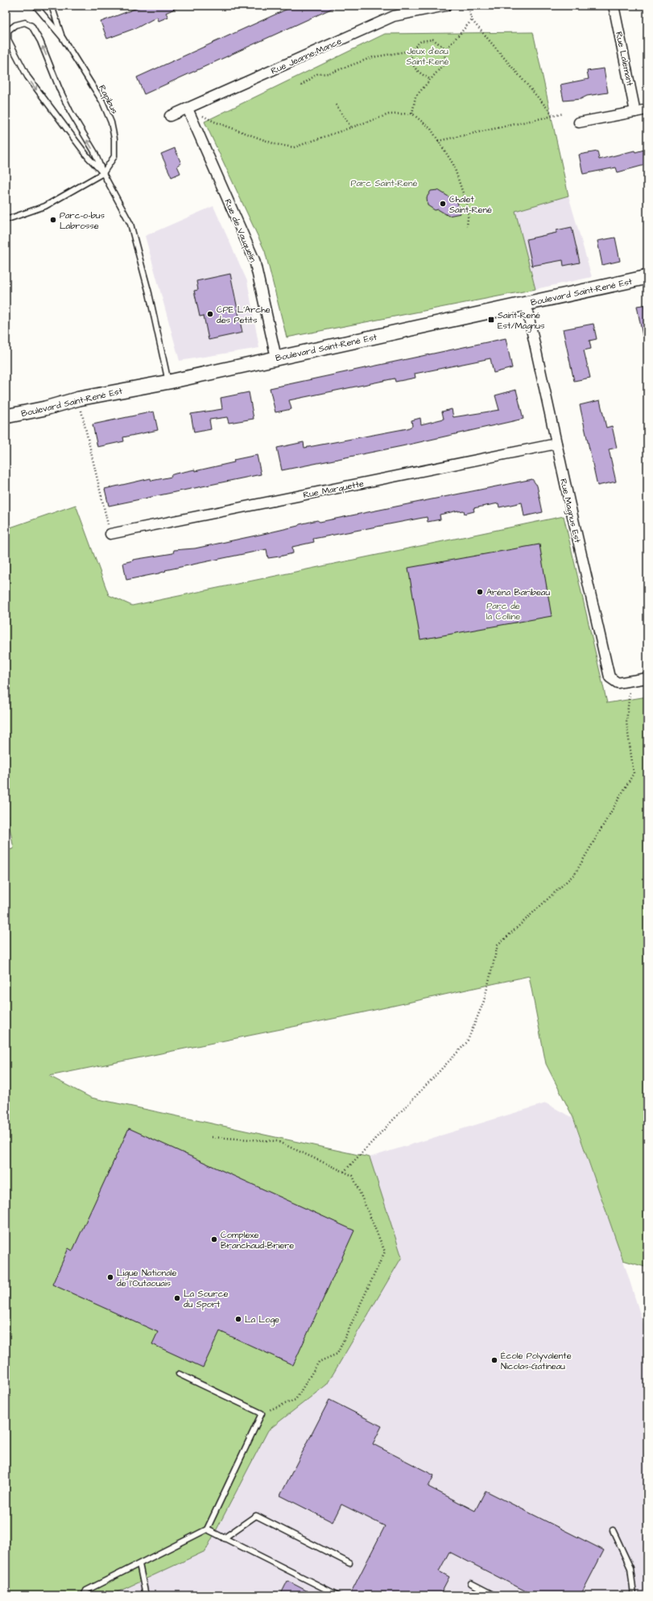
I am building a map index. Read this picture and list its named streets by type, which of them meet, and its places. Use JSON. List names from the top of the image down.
{
  "streets": {
    "street": [
      "Rue Jeanne-Mance",
      "Rue Lalemant",
      "Rue de Vauquelin",
      "Boulevard Saint-René Est",
      "Rue Marquette",
      "Rue Magnus Est"
    ],
    "lane": ["Rapibus"]
  },
  "crossings": [
    ["Rue Jeanne-Mance", "Rue de Vauquelin"],
    ["Rue de Vauquelin", "Boulevard Saint-René Est"],
    ["Boulevard Saint-René Est", "Rue Magnus Est"],
    ["Rue Marquette", "Rue Magnus Est"]
  ],
  "parks": ["Jeux d'eau Saint-René", "Parc Saint-René", "Parc de la Colline"],
  "places": {
    "other": [
      "Chalet Saint-René",
      "Parc-o-bus Labrosse",
      "CPE L'Arche des Petits",
      "Aréna Baribeau",
      "Complexe Branchaud-Briere",
      "Ligue Nationale de l'Outaouais",
      "La Source du Sport",
      "La Loge",
      "École Polyvalente Nicolas-Gatineau"
    ],
    "transit": ["Saint-René Est/Magnus"]
  }
}
